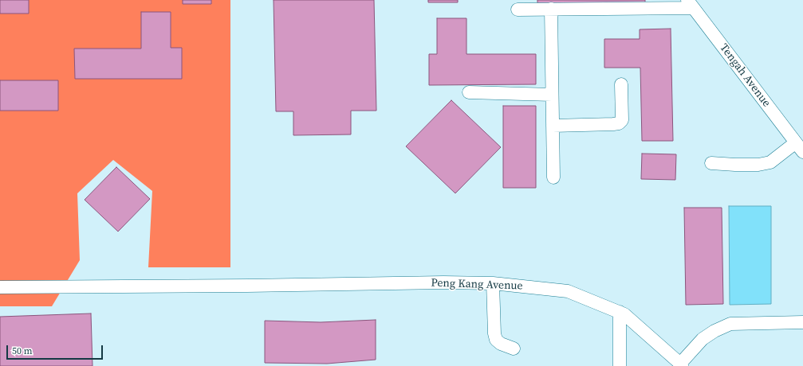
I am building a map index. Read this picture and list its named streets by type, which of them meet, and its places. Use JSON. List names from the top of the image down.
{
  "streets": {
    "lane": ["Tengah Avenue", "Peng Kang Avenue"]
  },
  "scale_bar": "50 m"
}
